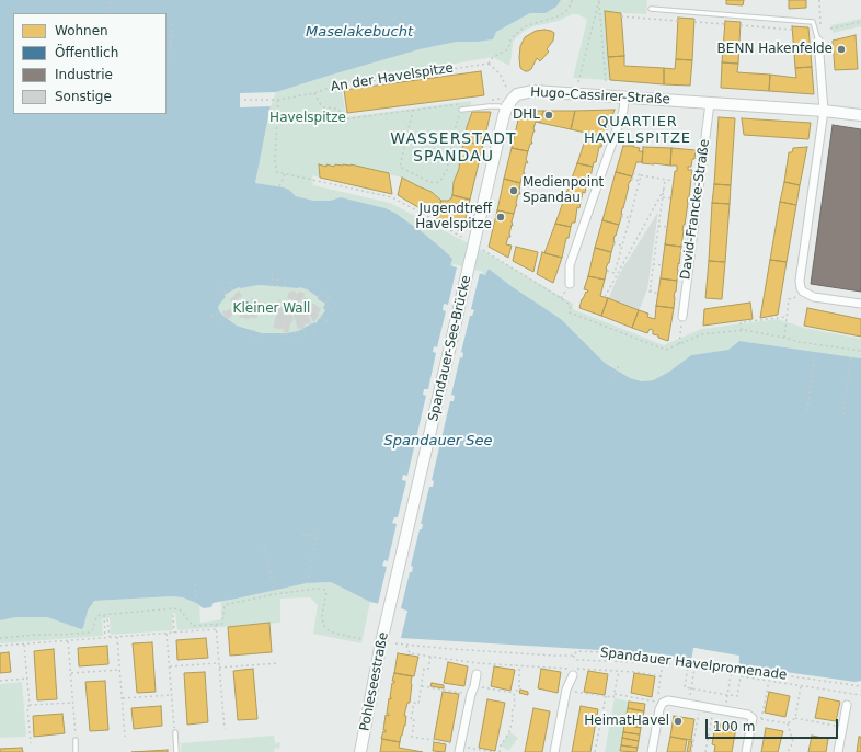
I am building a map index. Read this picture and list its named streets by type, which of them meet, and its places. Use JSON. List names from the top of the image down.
{
  "streets": {
    "street": [
      "Hugo-Cassirer-Straße",
      "David-Francke-Straße",
      "Spandauer-See-Brücke",
      "Pohleseestraße"
    ],
    "path": ["An der Havelspitze", "Spandauer Havelpromenade"]
  },
  "crossings": [
    ["Hugo-Cassirer-Straße", "David-Francke-Straße"],
    ["Hugo-Cassirer-Straße", "Spandauer-See-Brücke"],
    ["Spandauer-See-Brücke", "Pohleseestraße"]
  ],
  "districts": ["QUARTIER HAVELSPITZE", "WASSERSTADT SPANDAU"],
  "water": ["Maselakebucht", "Spandauer See"],
  "parks": ["Havelspitze", "Kleiner Wall"],
  "places": [
    "BENN Hakenfelde",
    "DHL",
    "Medienpoint Spandau",
    "Jugendtreff Havelspitze",
    "HeimatHavel"
  ],
  "legend": [
    "Wohnen",
    "Öffentlich",
    "Industrie",
    "Sonstige"
  ],
  "scale_bar": "100 m"
}
